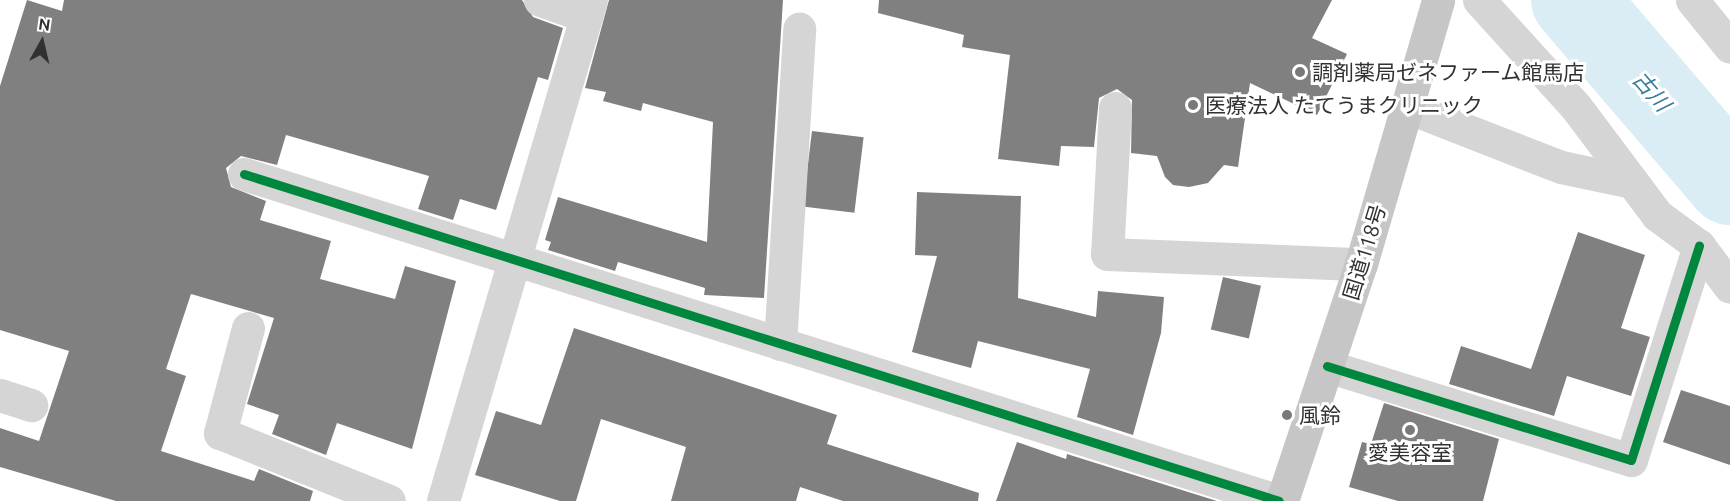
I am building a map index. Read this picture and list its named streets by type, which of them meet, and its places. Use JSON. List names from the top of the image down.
{
  "streets": {
    "highway": ["国道118号"]
  },
  "water": ["古川"],
  "places": [
    "調剤薬局ゼネファーム館馬店",
    "医療法人 たてうまクリニック",
    "風鈴",
    "愛美容室"
  ],
  "north": "top"
}
